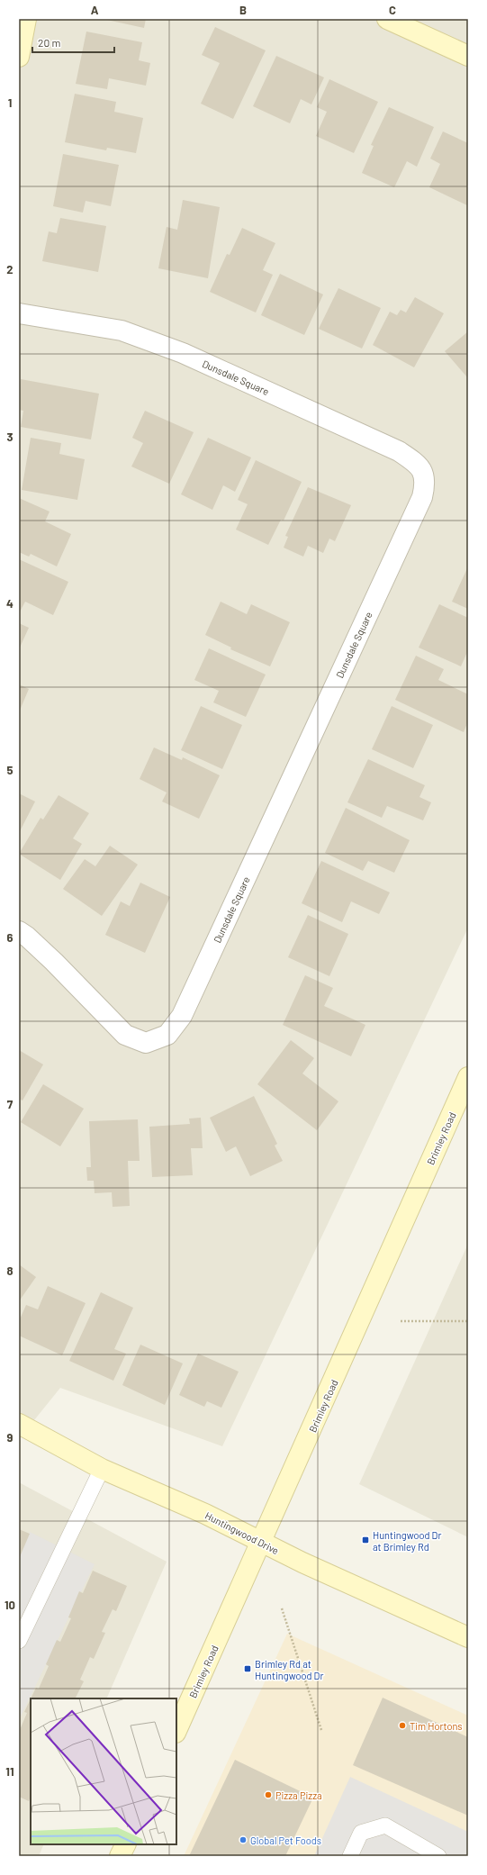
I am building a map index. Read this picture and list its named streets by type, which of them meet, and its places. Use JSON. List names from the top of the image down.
{
  "streets": {
    "main road": ["Brimley Road", "Huntingwood Drive"],
    "street": ["Dunsdale Square"]
  },
  "crossings": [
    ["Brimley Road", "Huntingwood Drive"]
  ],
  "places": {
    "transit": ["Huntingwood Dr at Brimley Rd", "Brimley Rd at Huntingwood Dr"],
    "other": ["Tim Hortons", "Pizza Pizza", "Global Pet Foods"]
  },
  "scale_bar": "20 m",
  "grid": {
    "columns": ["A", "B", "C"],
    "rows": [
      "1",
      "2",
      "3",
      "4",
      "5",
      "6",
      "7",
      "8",
      "9",
      "10",
      "11"
    ]
  }
}
